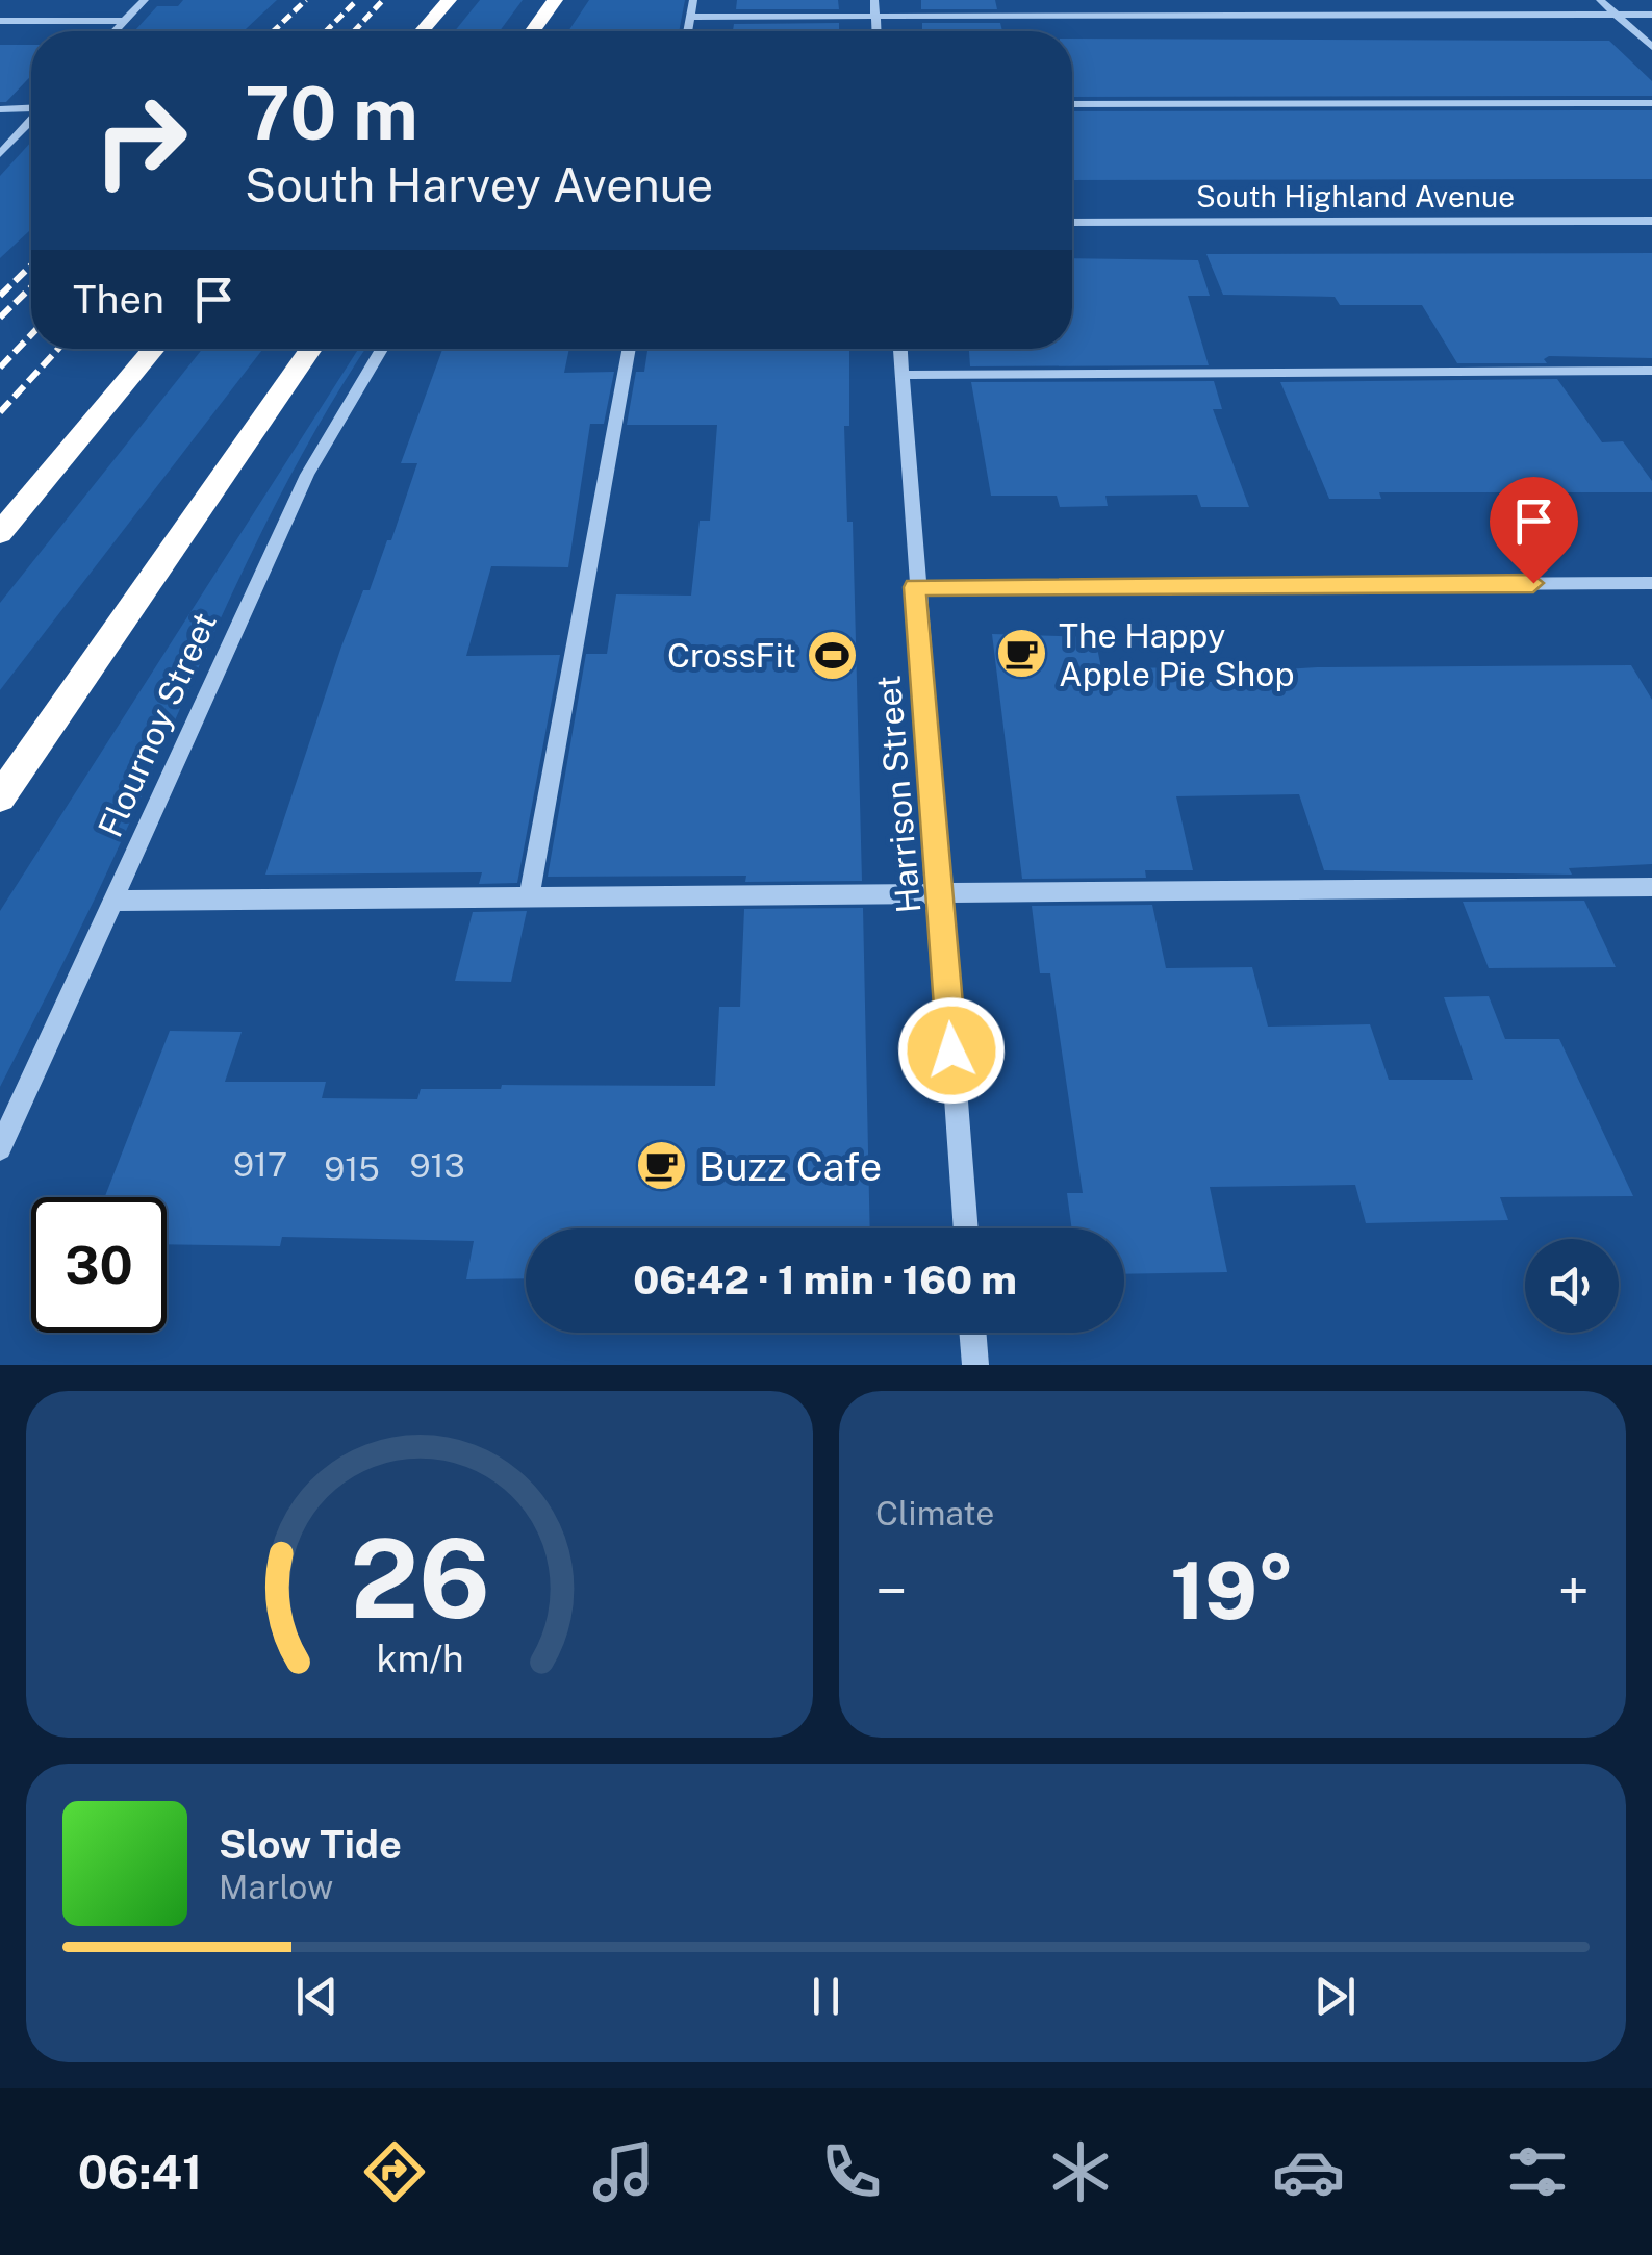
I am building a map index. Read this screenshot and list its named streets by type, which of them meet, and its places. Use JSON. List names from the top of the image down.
{
  "streets": {
    "street": ["South Highland Avenue", "Flournoy Street", "Harrison Street"]
  },
  "places": {
    "cafe": ["The Happy Apple Pie Shop", "Buzz Cafe"],
    "sports": ["CrossFit"]
  },
  "house_numbers": ["917", "913", "915"],
  "page": {
    "turn": ["70 m", "South Harvey Avenue"],
    "then": "Then",
    "limit": "30",
    "trip": "06:42 · 1 min · 160 m",
    "tile": "Climate",
    "heat": ["−", "19°", "+"],
    "song": ["Slow Tide", "Marlow"],
    "tabs": "06:41",
    "gauge": ["26", "km/h"]
  }
}
